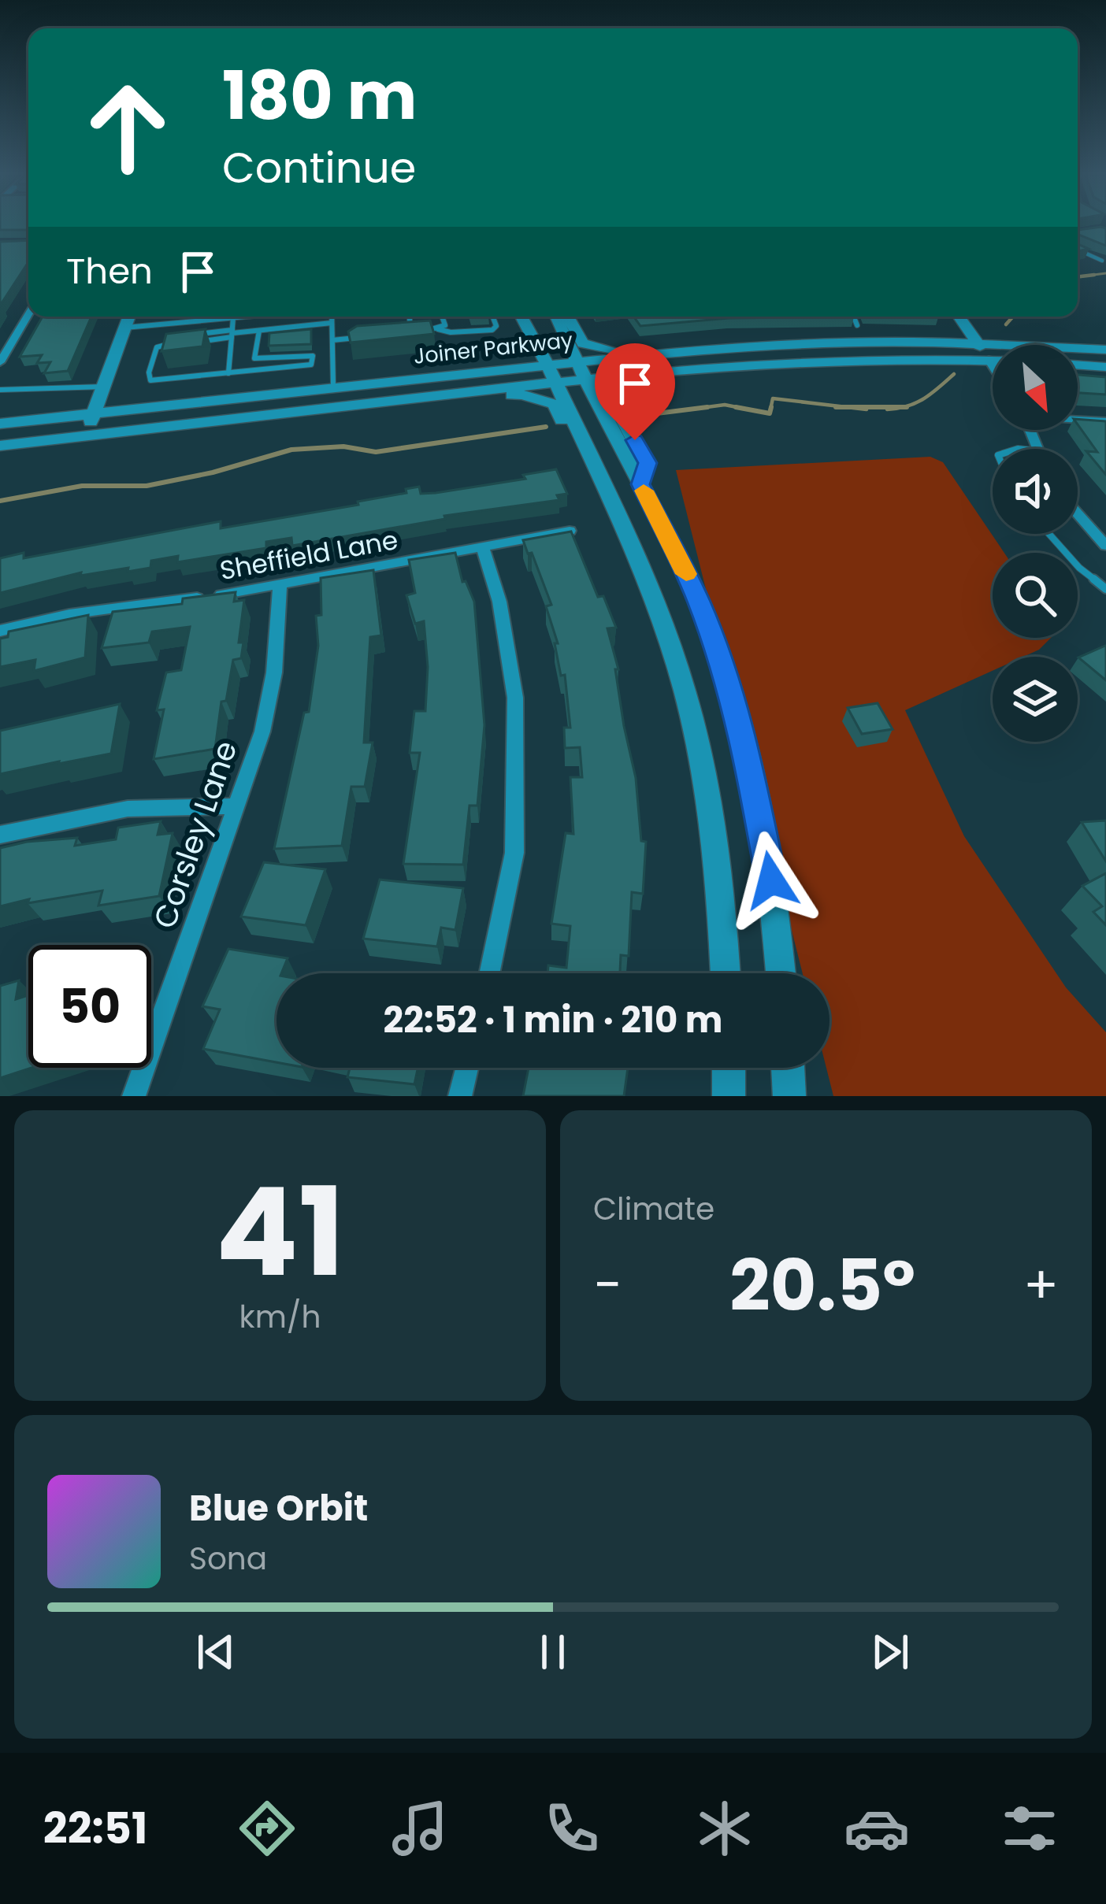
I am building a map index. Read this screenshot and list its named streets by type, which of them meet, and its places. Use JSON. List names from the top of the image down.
{
  "streets": {
    "main road": ["Joiner Parkway"],
    "street": ["Sheffield Lane", "Corsley Lane"]
  },
  "crossings": [
    ["Sheffield Lane", "Corsley Lane"]
  ],
  "north": "bottom right",
  "page": {
    "turn": ["180 m", "Continue"],
    "then": "Then",
    "limit": "50",
    "trip": "22:52 · 1 min · 210 m",
    "tile": [
      ["41", "km/h"],
      "Climate"
    ],
    "heat": ["−", "20.5°", "+"],
    "song": ["Blue Orbit", "Sona"],
    "tabs": "22:51"
  }
}
